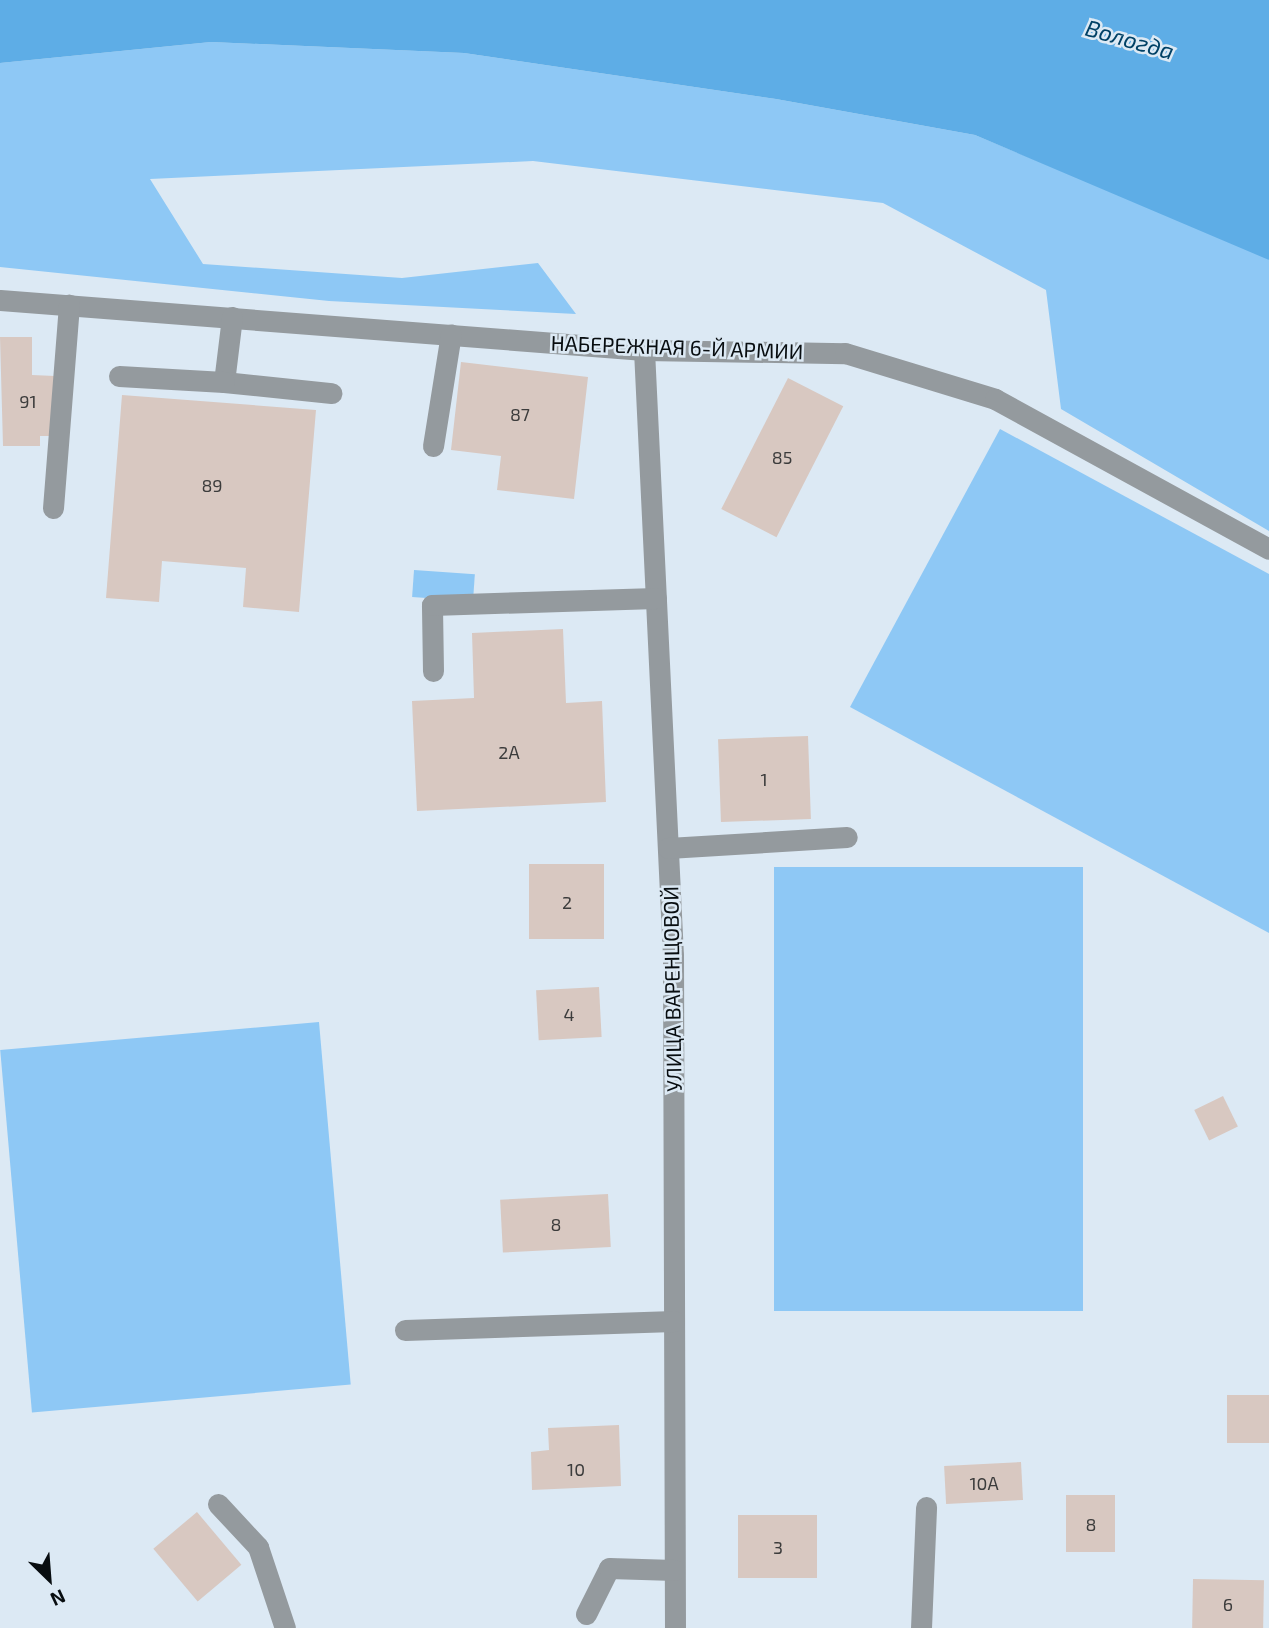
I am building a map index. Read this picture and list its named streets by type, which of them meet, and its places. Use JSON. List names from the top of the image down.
{
  "streets": {
    "street": ["НАБЕРЕЖНАЯ 6-Й АРМИИ", "УЛИЦА ВАРЕНЦОВОЙ"]
  },
  "crossings": [
    ["НАБЕРЕЖНАЯ 6-Й АРМИИ", "УЛИЦА ВАРЕНЦОВОЙ"]
  ],
  "water": ["Вологда"],
  "house_numbers": [
    "91",
    "87",
    "85",
    "89",
    "2А",
    "1",
    "2",
    "4",
    "8",
    "10",
    "10А",
    "8",
    "3",
    "6"
  ],
  "north": "bottom right"
}
